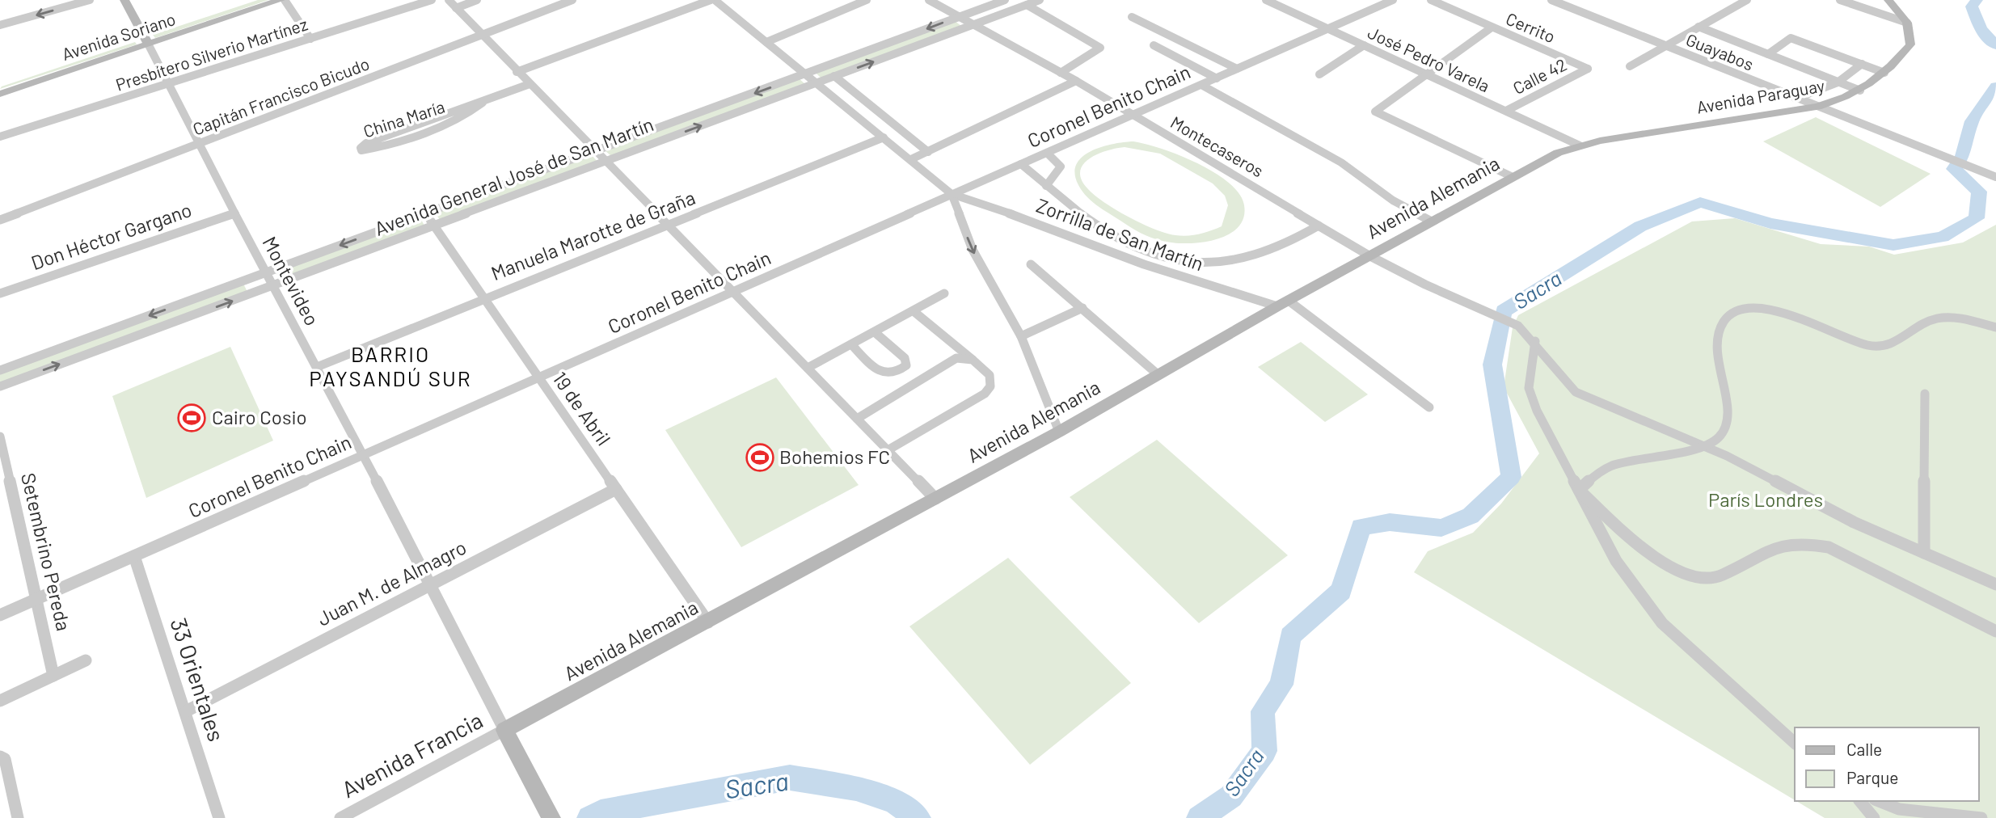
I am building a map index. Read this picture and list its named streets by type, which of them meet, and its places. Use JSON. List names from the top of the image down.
{
  "streets": {
    "street": [
      "Cerrito",
      "Avenida Soriano",
      "Guayabos",
      "Presbítero Silverio Martínez",
      "José Pedro Varela",
      "Calle 42",
      "Capitán Francisco Bicudo",
      "Avenida Paraguay",
      "Coronel Benito Chain",
      "China María",
      "Montecaseros",
      "Avenida General José de San Martín",
      "Avenida Alemania",
      "Zorrilla de San Martín",
      "Manuela Marotte de Graña",
      "Don Héctor Gargano",
      "Montevideo",
      "19 de Abril",
      "Setembrino Pereda",
      "Juan M. de Almagro",
      "33 Orientales",
      "Avenida Francia"
    ]
  },
  "crossings": [
    ["Cerrito", "Calle 42"],
    ["Avenida Soriano", "Montevideo"],
    ["Guayabos", "Avenida Paraguay"],
    ["Presbítero Silverio Martínez", "Montevideo"],
    ["José Pedro Varela", "Calle 42"],
    ["José Pedro Varela", "Avenida Paraguay"],
    ["José Pedro Varela", "Coronel Benito Chain"],
    ["José Pedro Varela", "Avenida Alemania"],
    ["Capitán Francisco Bicudo", "Montevideo"],
    ["Avenida Paraguay", "Avenida Alemania"],
    ["Coronel Benito Chain", "Montecaseros"],
    ["Coronel Benito Chain", "Zorrilla de San Martín"],
    ["Coronel Benito Chain", "Montevideo"],
    ["Coronel Benito Chain", "19 de Abril"],
    ["Coronel Benito Chain", "Setembrino Pereda"],
    ["Coronel Benito Chain", "33 Orientales"],
    ["Montecaseros", "Avenida General José de San Martín"],
    ["Montecaseros", "Avenida Alemania"],
    ["Avenida General José de San Martín", "Zorrilla de San Martín"],
    ["Avenida General José de San Martín", "Montevideo"],
    ["Avenida General José de San Martín", "19 de Abril"],
    ["Avenida Alemania", "Zorrilla de San Martín"],
    ["Avenida Alemania", "Montevideo"],
    ["Avenida Alemania", "19 de Abril"],
    ["Avenida Alemania", "Avenida Francia"],
    ["Zorrilla de San Martín", "Manuela Marotte de Graña"],
    ["Manuela Marotte de Graña", "Montevideo"],
    ["Manuela Marotte de Graña", "19 de Abril"],
    ["Don Héctor Gargano", "Montevideo"],
    ["Montevideo", "Juan M. de Almagro"],
    ["Montevideo", "Avenida Francia"],
    ["19 de Abril", "Juan M. de Almagro"],
    ["Juan M. de Almagro", "33 Orientales"]
  ],
  "districts": ["BARRIO PAYSANDÚ SUR"],
  "water": ["Sacra"],
  "parks": ["París Londres"],
  "places": {
    "sports": ["Cairo Cosio", "Bohemios FC"]
  },
  "legend": ["Calle", "Parque"]
}
